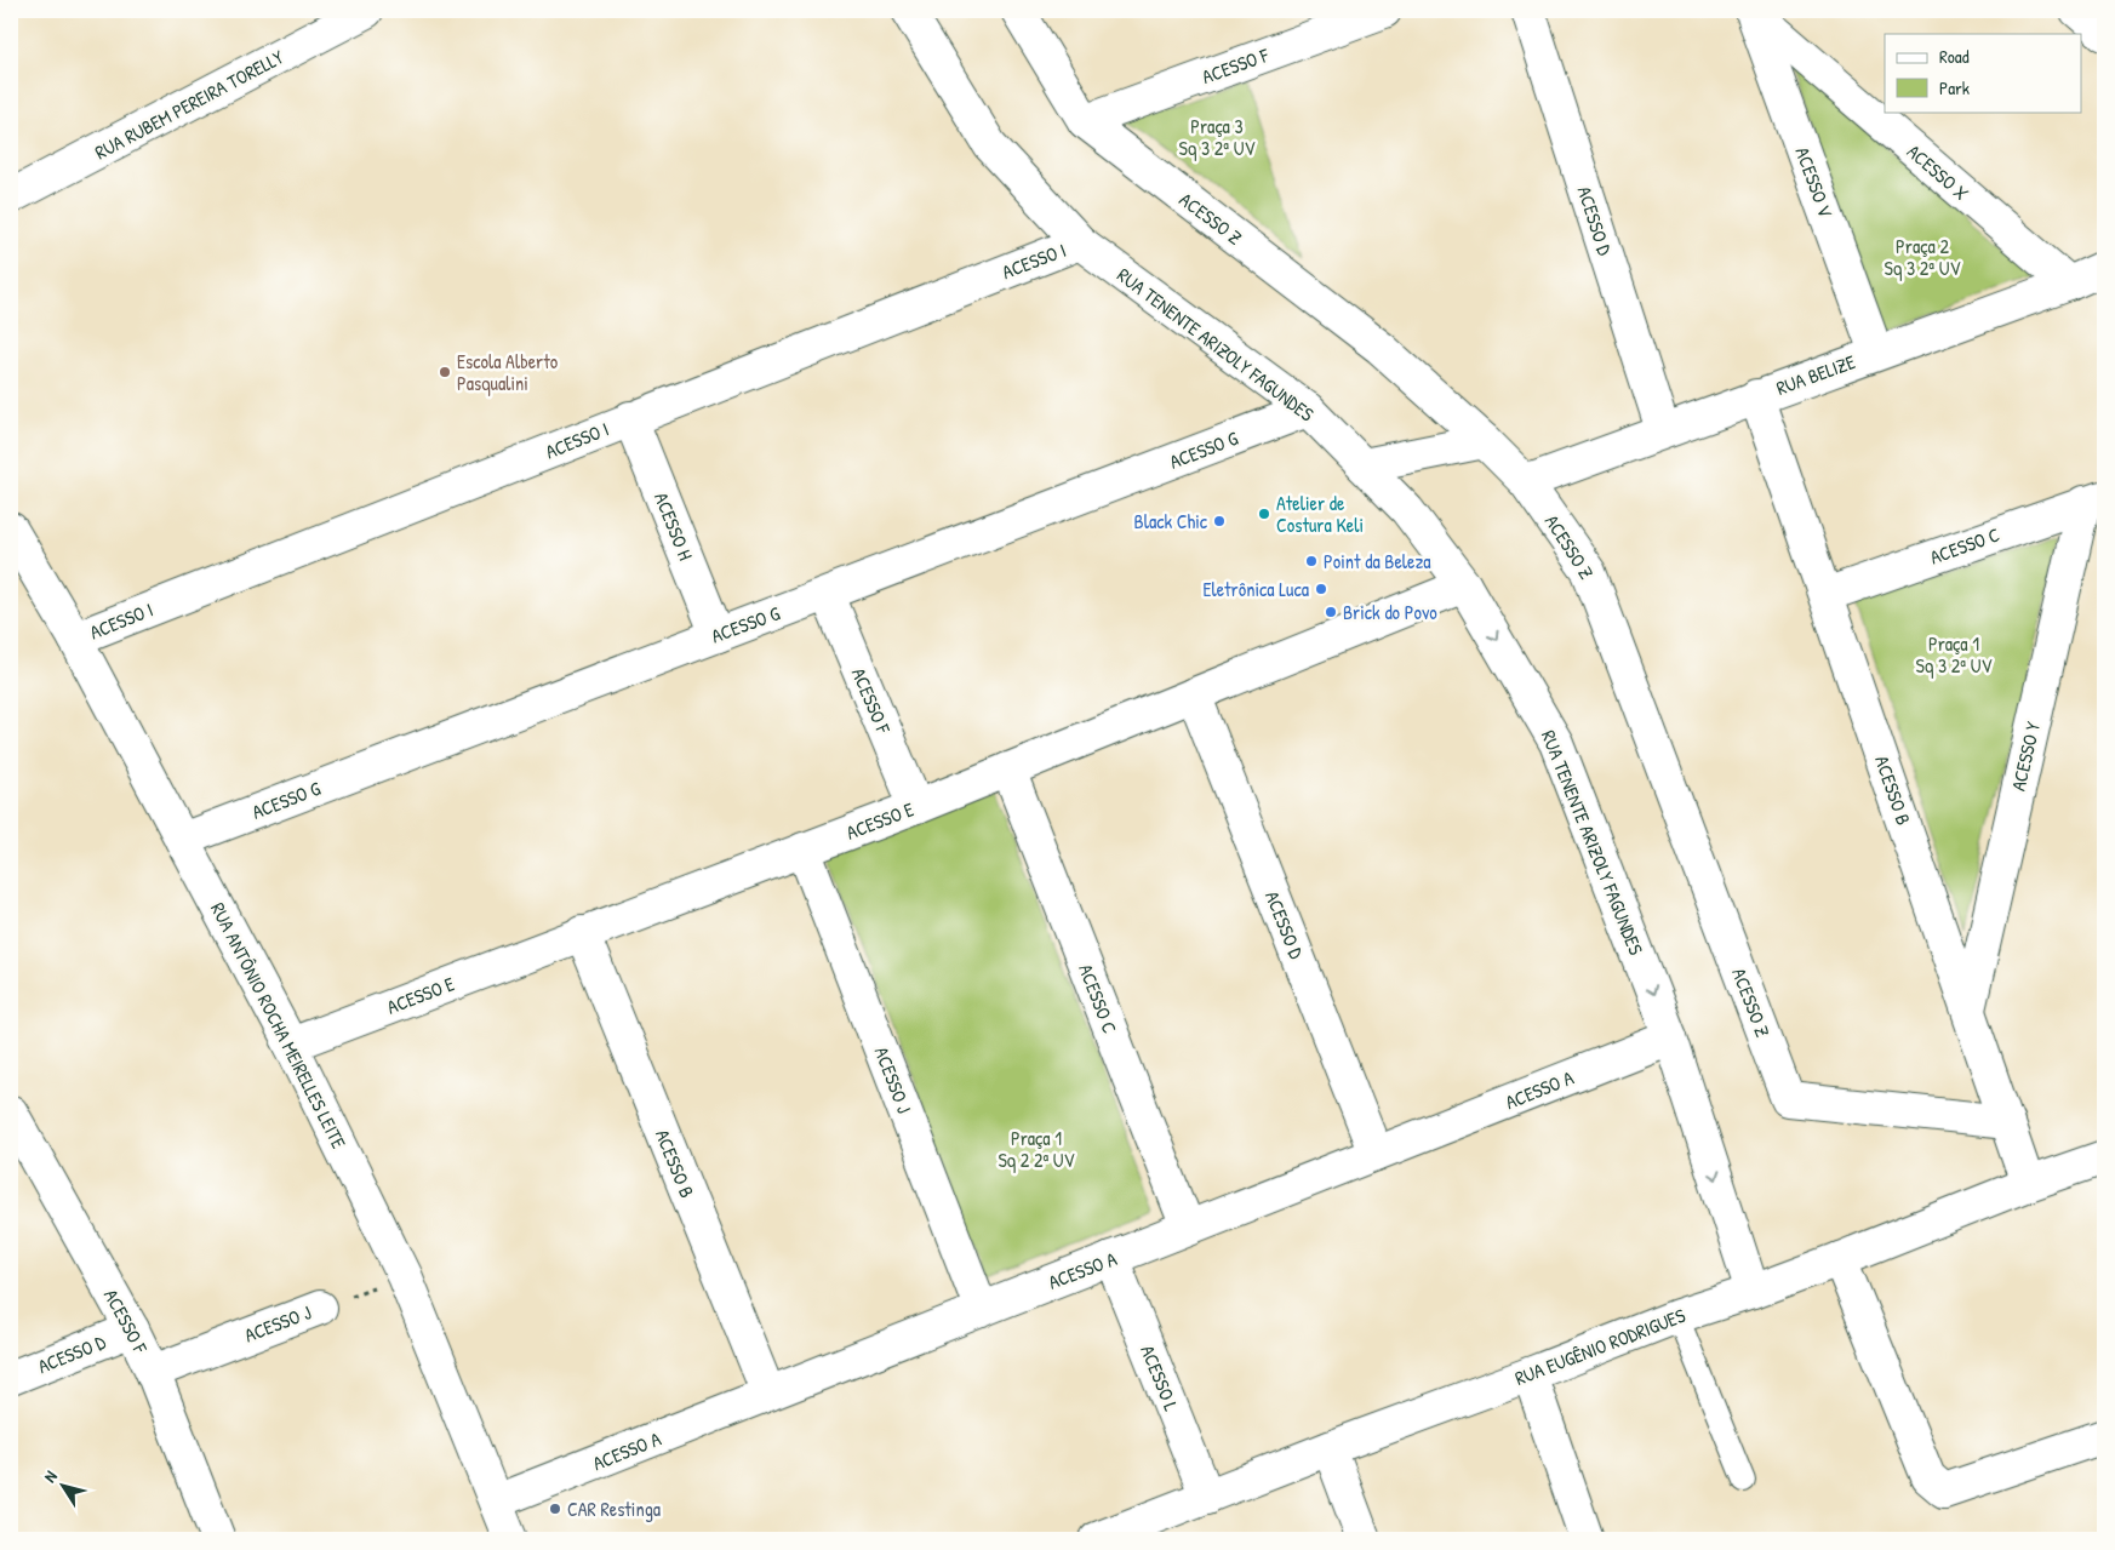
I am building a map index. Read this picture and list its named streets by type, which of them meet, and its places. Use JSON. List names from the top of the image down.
{
  "streets": {
    "street": [
      "ACESSO F",
      "RUA RUBEM PEREIRA TORELLY",
      "ACESSO X",
      "ACESSO V",
      "ACESSO Z",
      "ACESSO D",
      "ACESSO I",
      "RUA TENENTE ARIZOLY FAGUNDES",
      "RUA BELIZE",
      "ACESSO G",
      "ACESSO H",
      "ACESSO C",
      "ACESSO Y",
      "ACESSO B",
      "ACESSO E",
      "RUA ANTÔNIO ROCHA MEIRELLES LEITE",
      "ACESSO J",
      "ACESSO A",
      "RUA EUGÊNIO RODRIGUES",
      "ACESSO L"
    ]
  },
  "crossings": [
    ["ACESSO F", "ACESSO Z"],
    ["ACESSO F", "ACESSO D"],
    ["ACESSO F", "ACESSO G"],
    ["ACESSO F", "ACESSO E"],
    ["ACESSO F", "ACESSO J"],
    ["ACESSO X", "ACESSO V"],
    ["ACESSO X", "RUA BELIZE"],
    ["ACESSO V", "RUA BELIZE"],
    ["ACESSO Z", "RUA BELIZE"],
    ["ACESSO Z", "ACESSO B"],
    ["ACESSO D", "RUA BELIZE"],
    ["ACESSO D", "ACESSO E"],
    ["ACESSO D", "ACESSO A"],
    ["ACESSO I", "RUA TENENTE ARIZOLY FAGUNDES"],
    ["ACESSO I", "ACESSO H"],
    ["ACESSO I", "RUA ANTÔNIO ROCHA MEIRELLES LEITE"],
    ["RUA TENENTE ARIZOLY FAGUNDES", "ACESSO G"],
    ["RUA TENENTE ARIZOLY FAGUNDES", "ACESSO E"],
    ["RUA TENENTE ARIZOLY FAGUNDES", "ACESSO A"],
    ["RUA TENENTE ARIZOLY FAGUNDES", "RUA EUGÊNIO RODRIGUES"],
    ["RUA BELIZE", "ACESSO B"],
    ["ACESSO G", "ACESSO H"],
    ["ACESSO G", "RUA ANTÔNIO ROCHA MEIRELLES LEITE"],
    ["ACESSO C", "ACESSO Y"],
    ["ACESSO C", "ACESSO B"],
    ["ACESSO C", "ACESSO E"],
    ["ACESSO C", "ACESSO A"],
    ["ACESSO Y", "ACESSO B"],
    ["ACESSO B", "ACESSO E"],
    ["ACESSO B", "ACESSO A"],
    ["ACESSO B", "RUA EUGÊNIO RODRIGUES"],
    ["ACESSO E", "RUA ANTÔNIO ROCHA MEIRELLES LEITE"],
    ["ACESSO E", "ACESSO J"],
    ["RUA ANTÔNIO ROCHA MEIRELLES LEITE", "ACESSO J"],
    ["RUA ANTÔNIO ROCHA MEIRELLES LEITE", "ACESSO A"],
    ["ACESSO J", "ACESSO A"],
    ["ACESSO A", "ACESSO L"],
    ["RUA EUGÊNIO RODRIGUES", "ACESSO L"]
  ],
  "one_way": ["RUA TENENTE ARIZOLY FAGUNDES"],
  "parks": [
    "Praça 3 Sq 3 2ª UV",
    "Praça 2 Sq 3 2ª UV",
    "Praça 1 Sq 3 2ª UV",
    "Praça 1 Sq 2 2ª UV"
  ],
  "places": [
    "Escola Alberto Pasqualini",
    "Atelier de Costura Keli",
    "Black Chic",
    "Point da Beleza",
    "Eletrônica Luca",
    "Brick do Povo",
    "CAR Restinga"
  ],
  "legend": ["Road", "Park"],
  "north": "top left"
}
